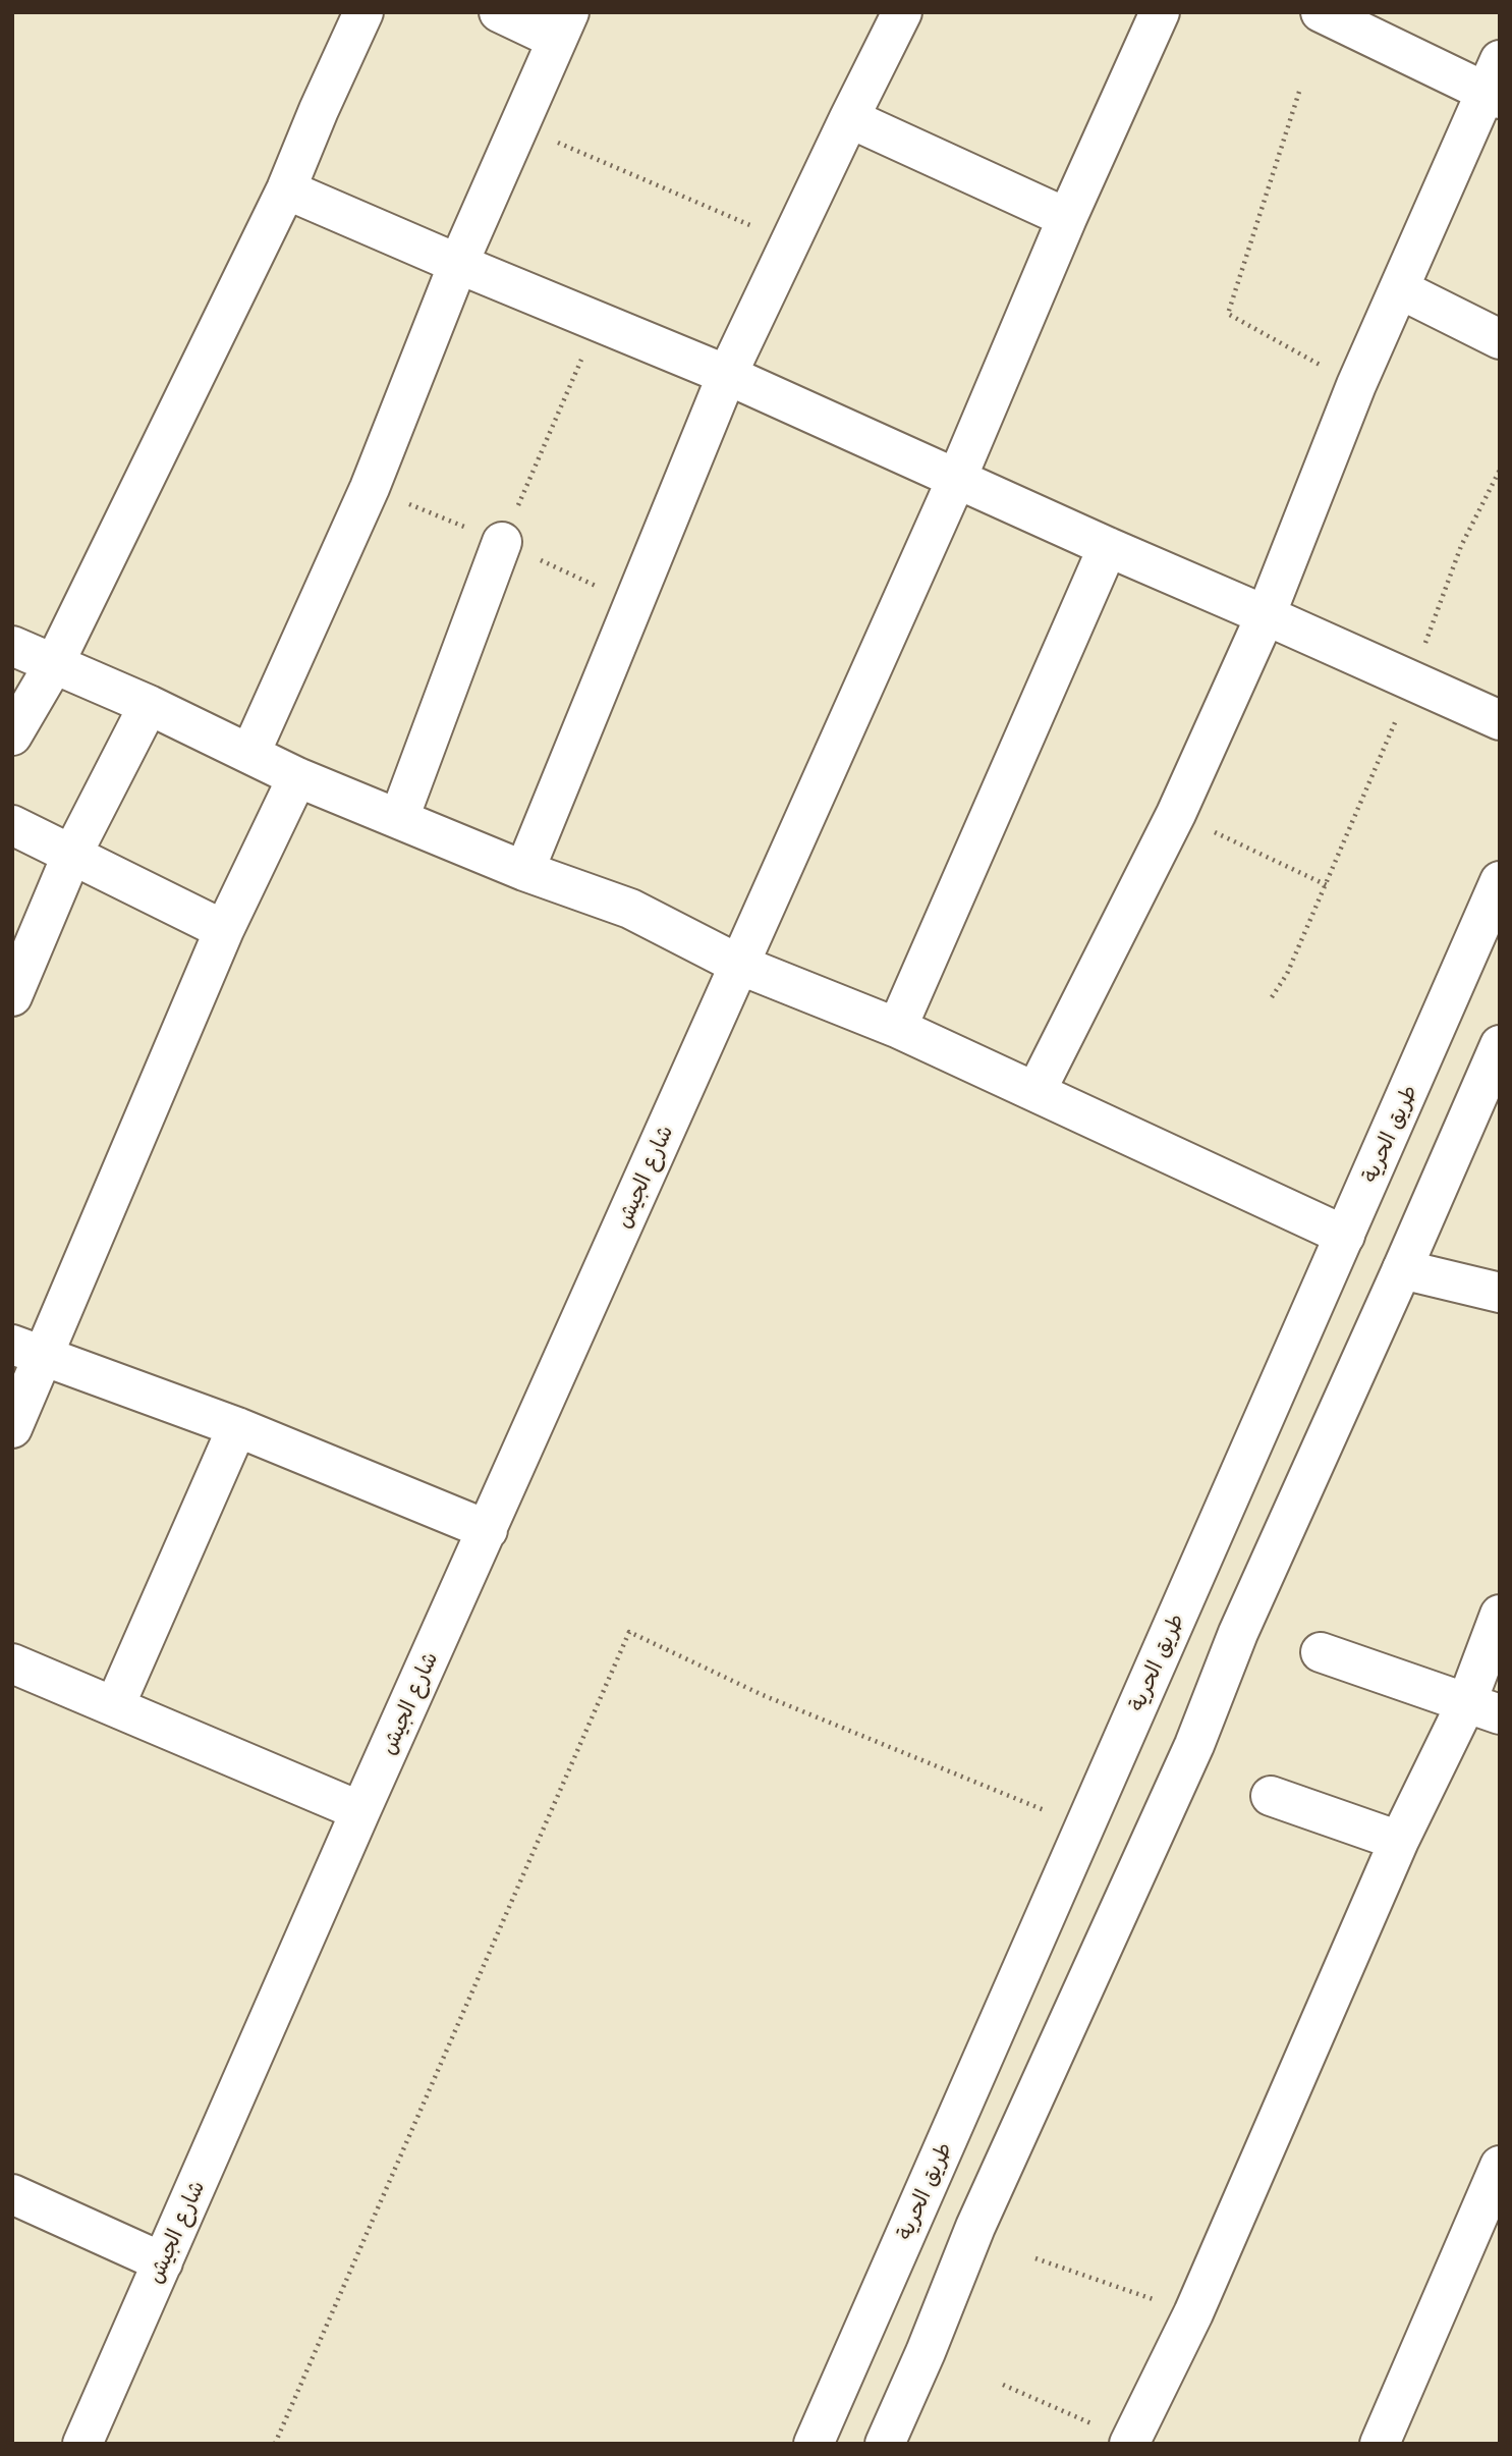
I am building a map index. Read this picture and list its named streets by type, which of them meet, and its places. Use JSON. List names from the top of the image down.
{
  "streets": {
    "street": ["طريق الحرية", "شارع الجيش"]
  }
}
